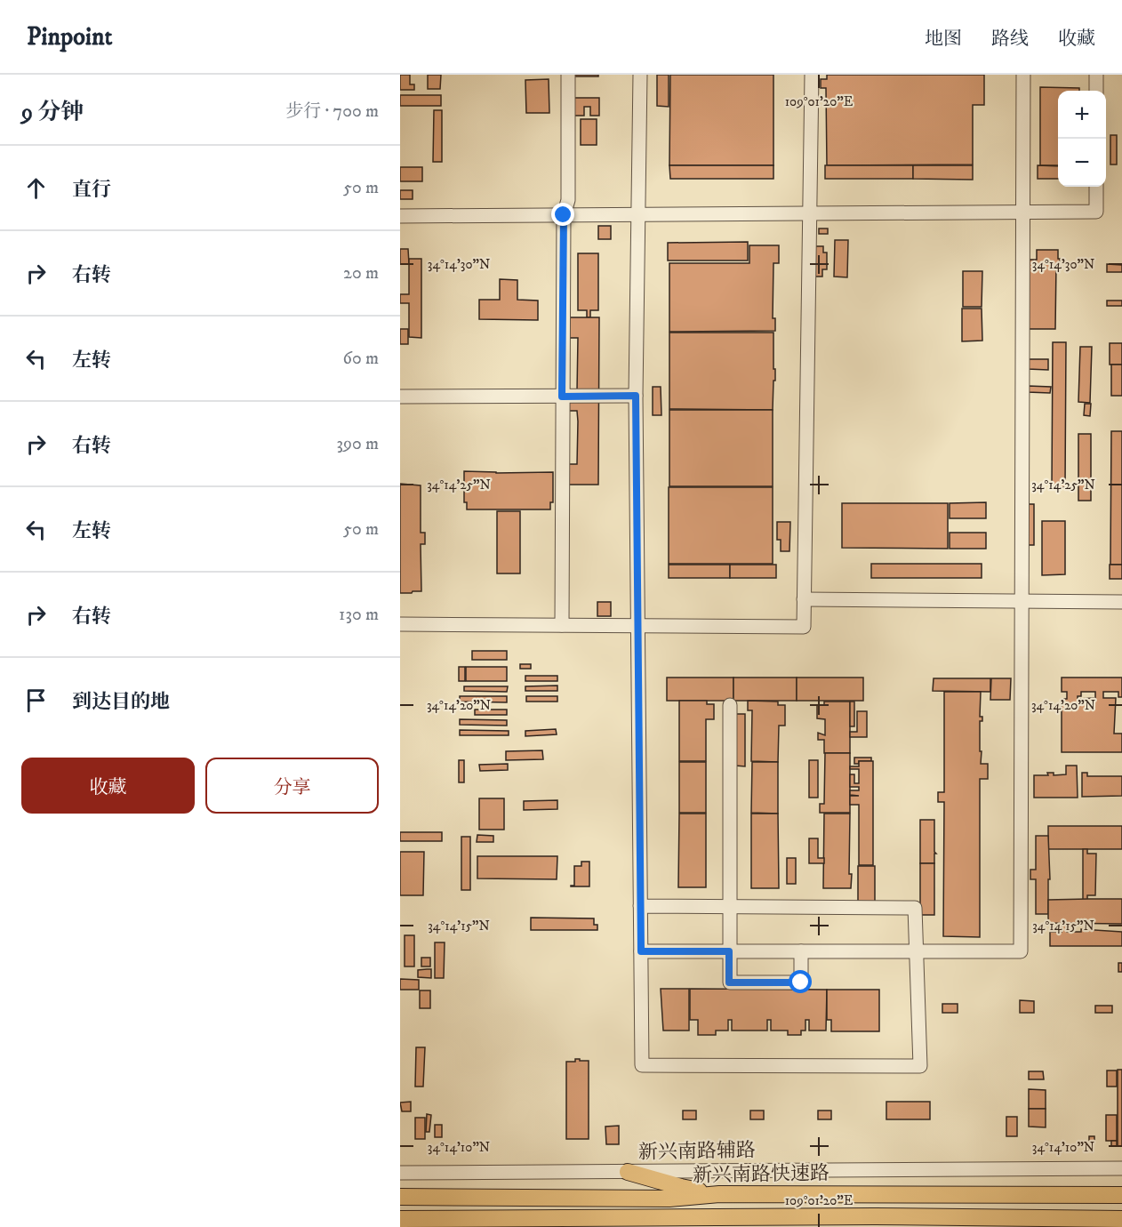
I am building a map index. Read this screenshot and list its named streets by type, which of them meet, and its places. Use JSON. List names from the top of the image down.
{
  "streets": {
    "main road": ["新兴南路快速路"],
    "street": ["新兴南路辅路"]
  },
  "page": {
    "header": "Pinpoint",
    "nav": ["地图", "路线", "收藏"],
    "heading": ["9 分钟", "步行 · 700 m"],
    "map_buttons": ["+", "−"],
    "list": [
      ["直行", "50 m"],
      ["右转", "20 m"],
      ["左转", "60 m"],
      ["右转", "390 m"],
      ["左转", "50 m"],
      ["右转", "130 m"],
      "到达目的地"
    ],
    "buttons": ["收藏", "分享"]
  },
  "coordinates": [
    "109°01'20\"E",
    "34°14'30\"N",
    "34°14'25\"N",
    "34°14'20\"N",
    "34°14'15\"N",
    "34°14'10\"N"
  ]
}
